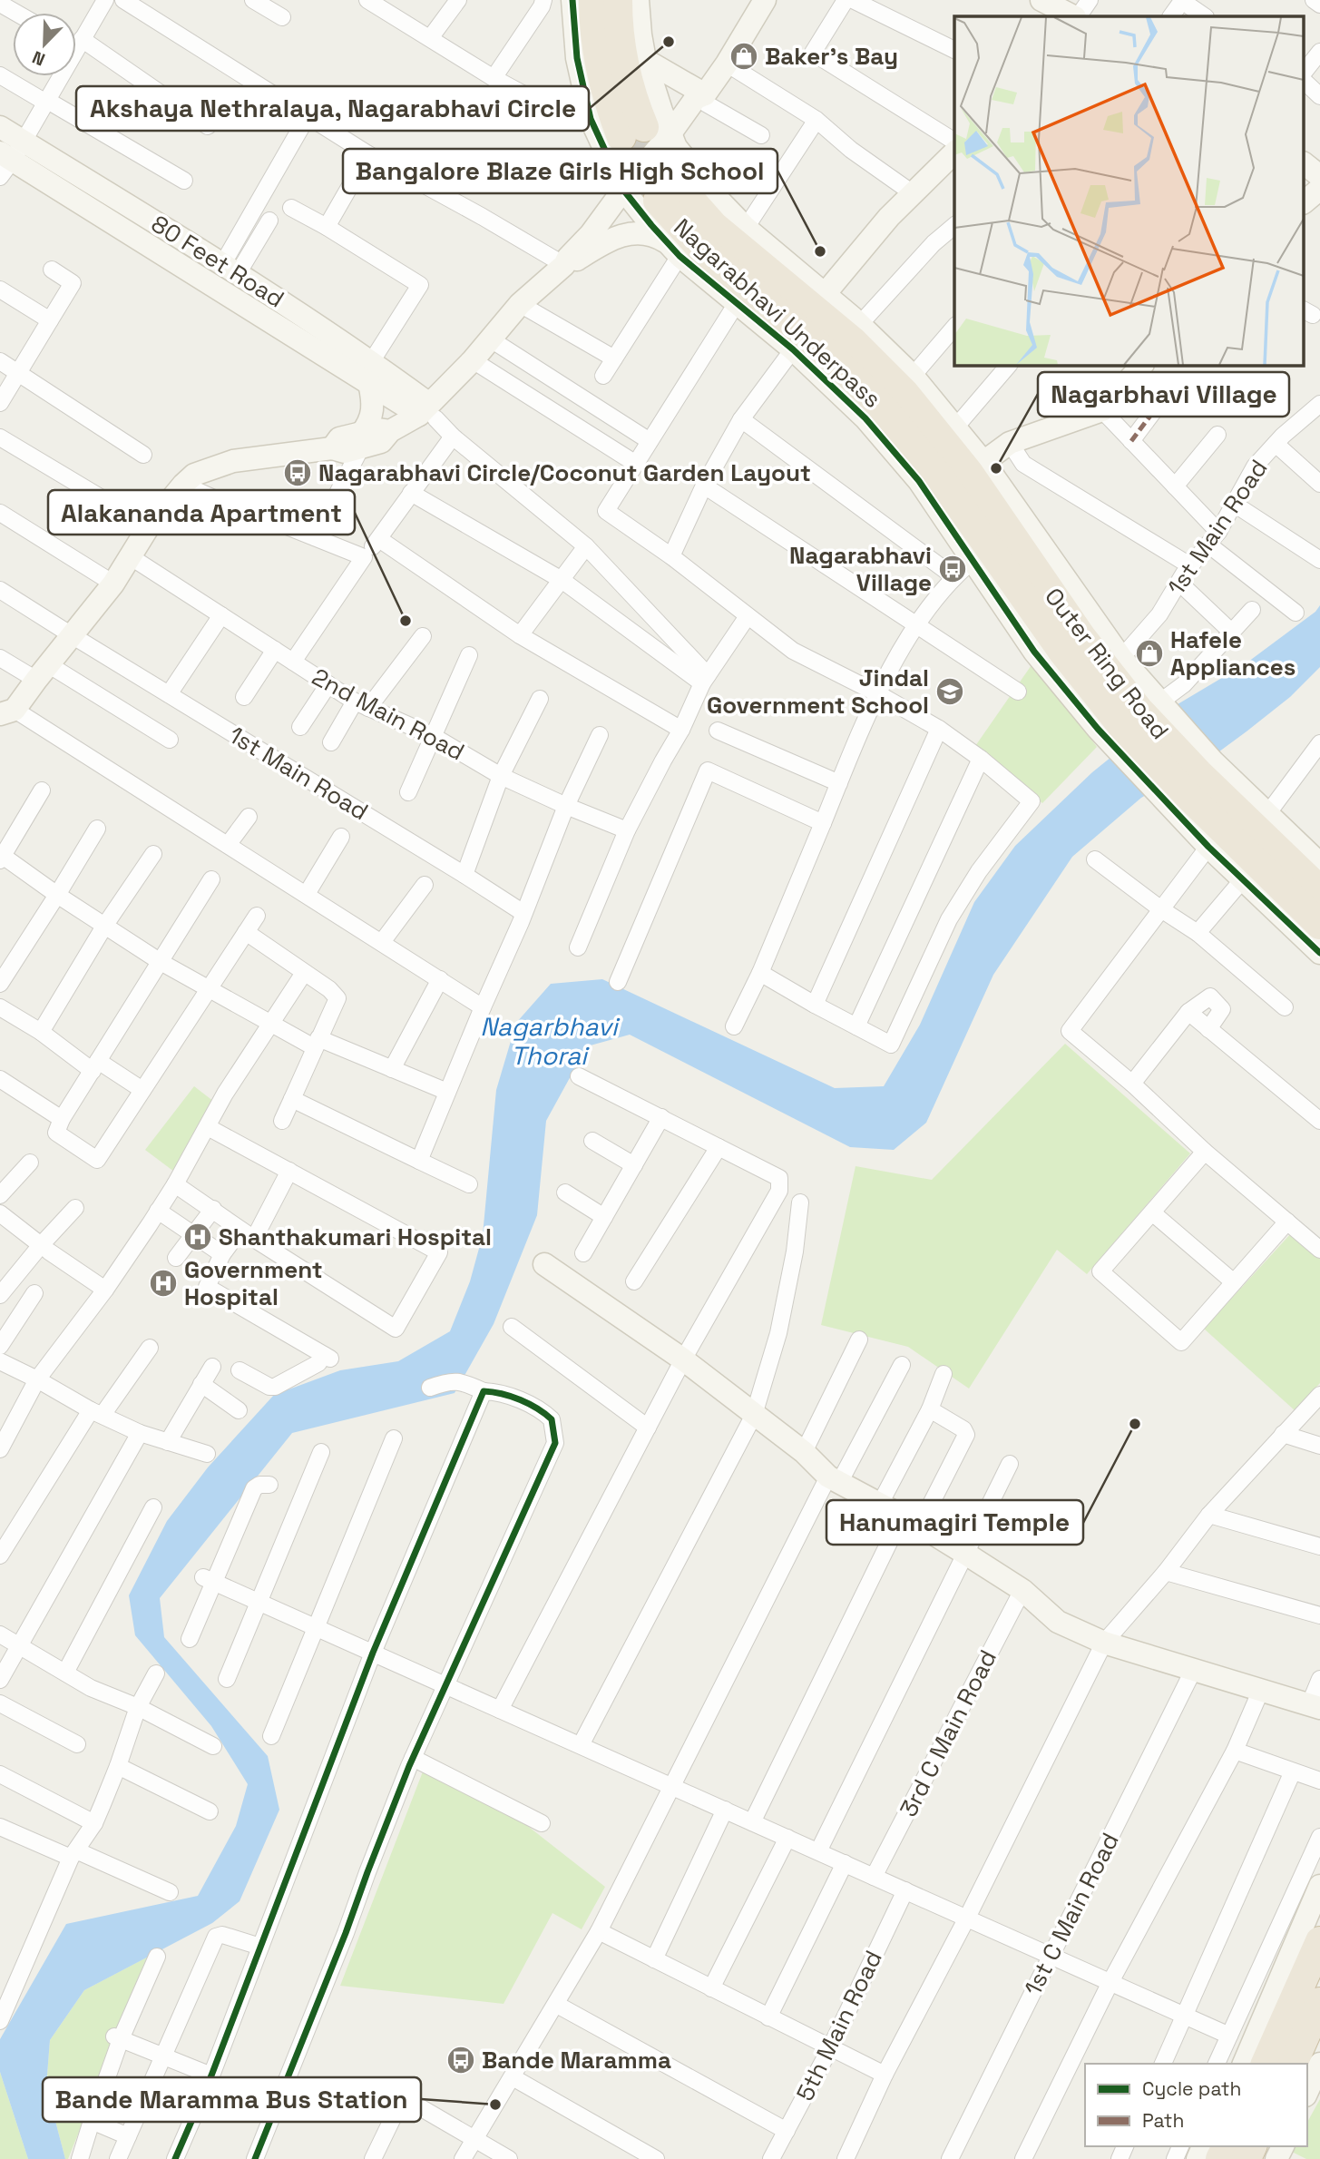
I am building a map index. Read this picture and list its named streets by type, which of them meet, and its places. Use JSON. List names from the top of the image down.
{
  "streets": {
    "highway": ["Nagarabhavi Underpass", "Outer Ring Road"],
    "street": [
      "80 Feet Road",
      "1st Main Road",
      "2nd Main Road",
      "3rd C Main Road",
      "1st C Main Road",
      "5th Main Road"
    ]
  },
  "crossings": [
    ["Nagarabhavi Underpass", "Outer Ring Road"]
  ],
  "water": ["Nagarbhavi Thorai"],
  "places": {
    "other": [
      "Akshaya Nethralaya, Nagarabhavi Circle",
      "Bangalore Blaze Girls High School",
      "Nagarbhavi Village",
      "Alakananda Apartment",
      "Hanumagiri Temple",
      "Bande Maramma Bus Station"
    ],
    "shop": ["Baker's Bay", "Hafele Appliances"],
    "bus stop": ["Nagarabhavi Circle/Coconut Garden Layout", "Nagarabhavi Village", "Bande Maramma"],
    "school or university": ["Jindal Government School"],
    "hospital": ["Shanthakumari Hospital", "Government Hospital"]
  },
  "legend": ["Cycle path", "Path"],
  "north": "bottom left"
}
